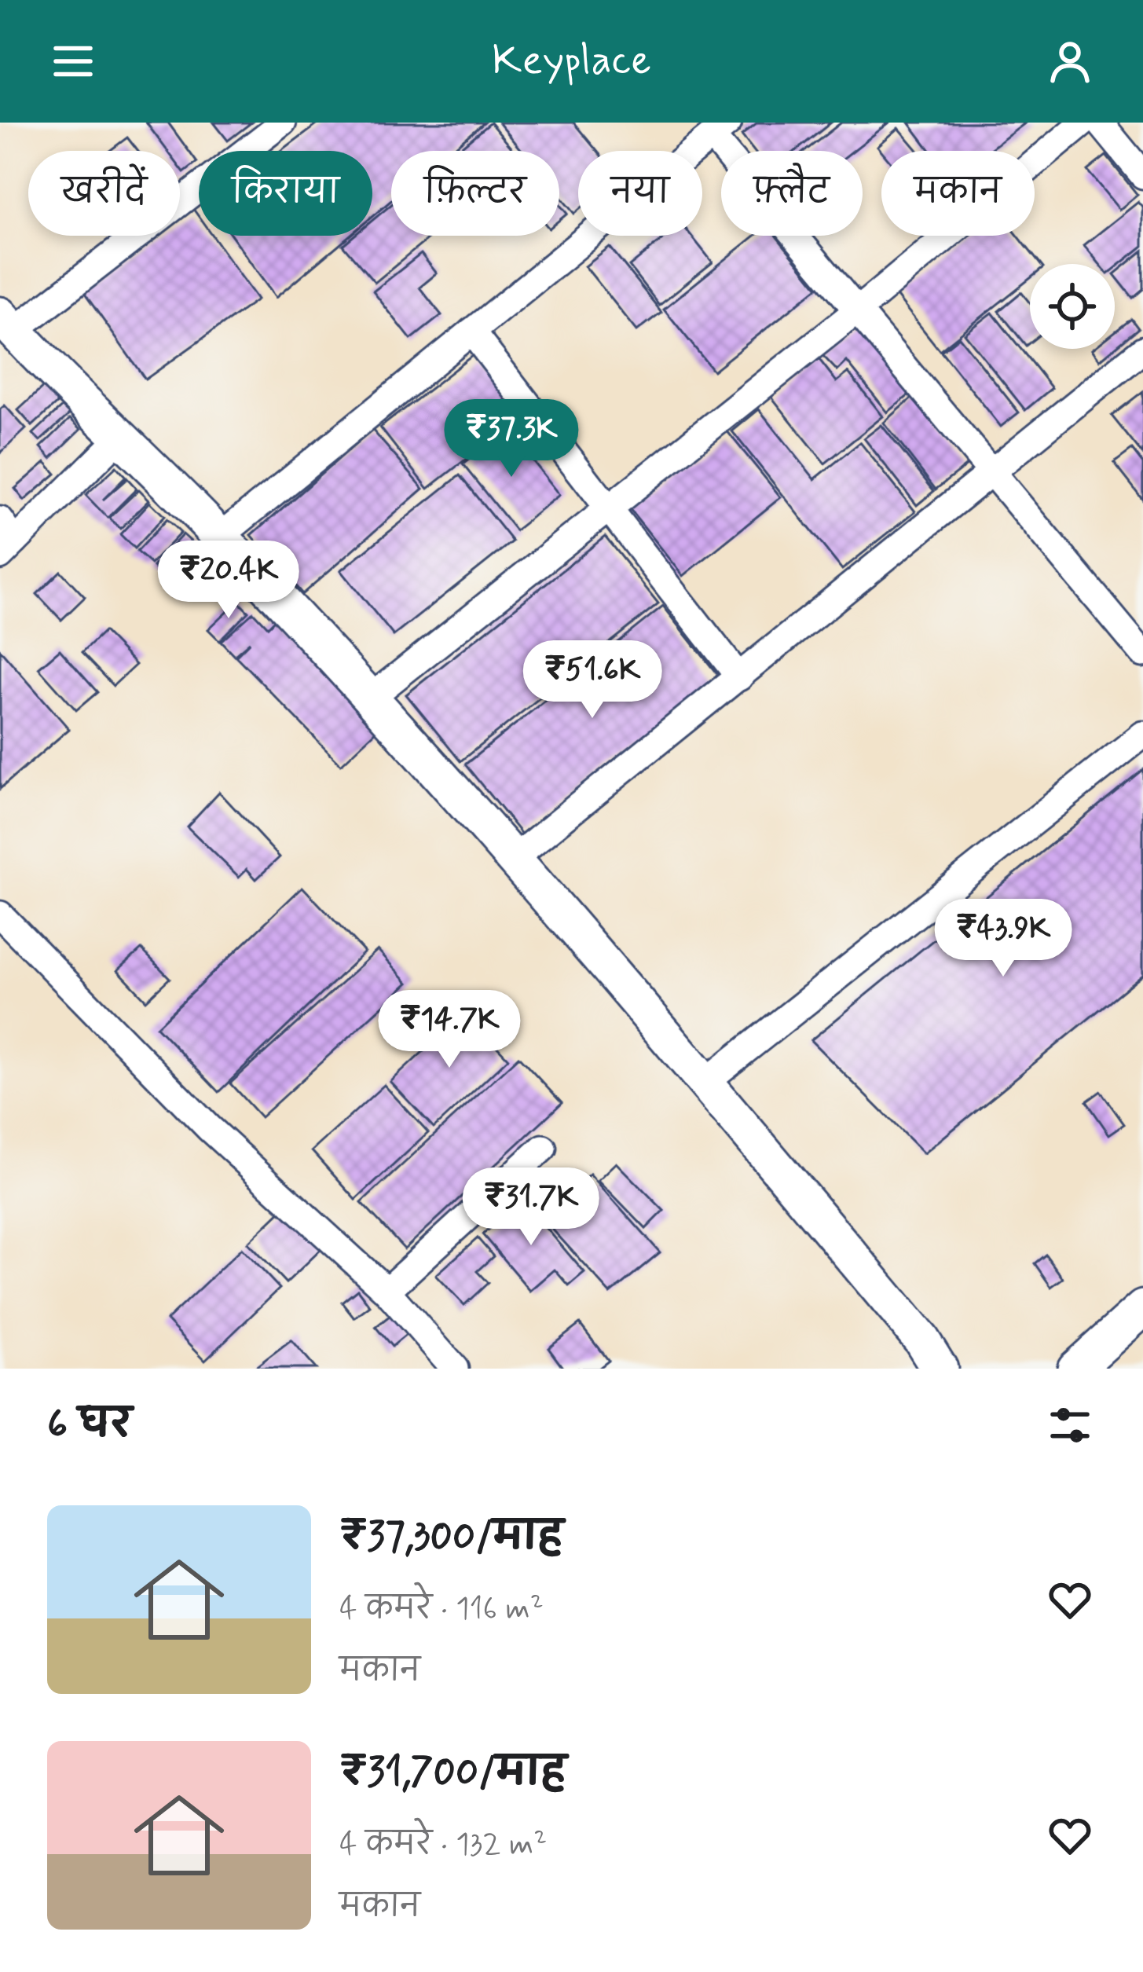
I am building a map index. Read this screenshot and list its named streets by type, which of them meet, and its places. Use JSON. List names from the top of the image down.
{
  "page": {
    "header": "Keyplace",
    "chip": [
      "खरीदें",
      "किराया",
      "फ़िल्टर",
      "नया",
      "फ़्लैट",
      "मकान"
    ],
    "price": [
      "₹37.3K",
      "₹20.4K",
      "₹51.6K",
      "₹43.9K",
      "₹14.7K",
      "₹31.7K"
    ],
    "heading": "6 घर",
    "list": [
      {
        "name": "₹37,300/माह",
        "note": "4 कमरे · 116 m² · मकान"
      },
      {
        "name": "₹31,700/माह",
        "note": "4 कमरे · 132 m² · मकान"
      }
    ]
  }
}
